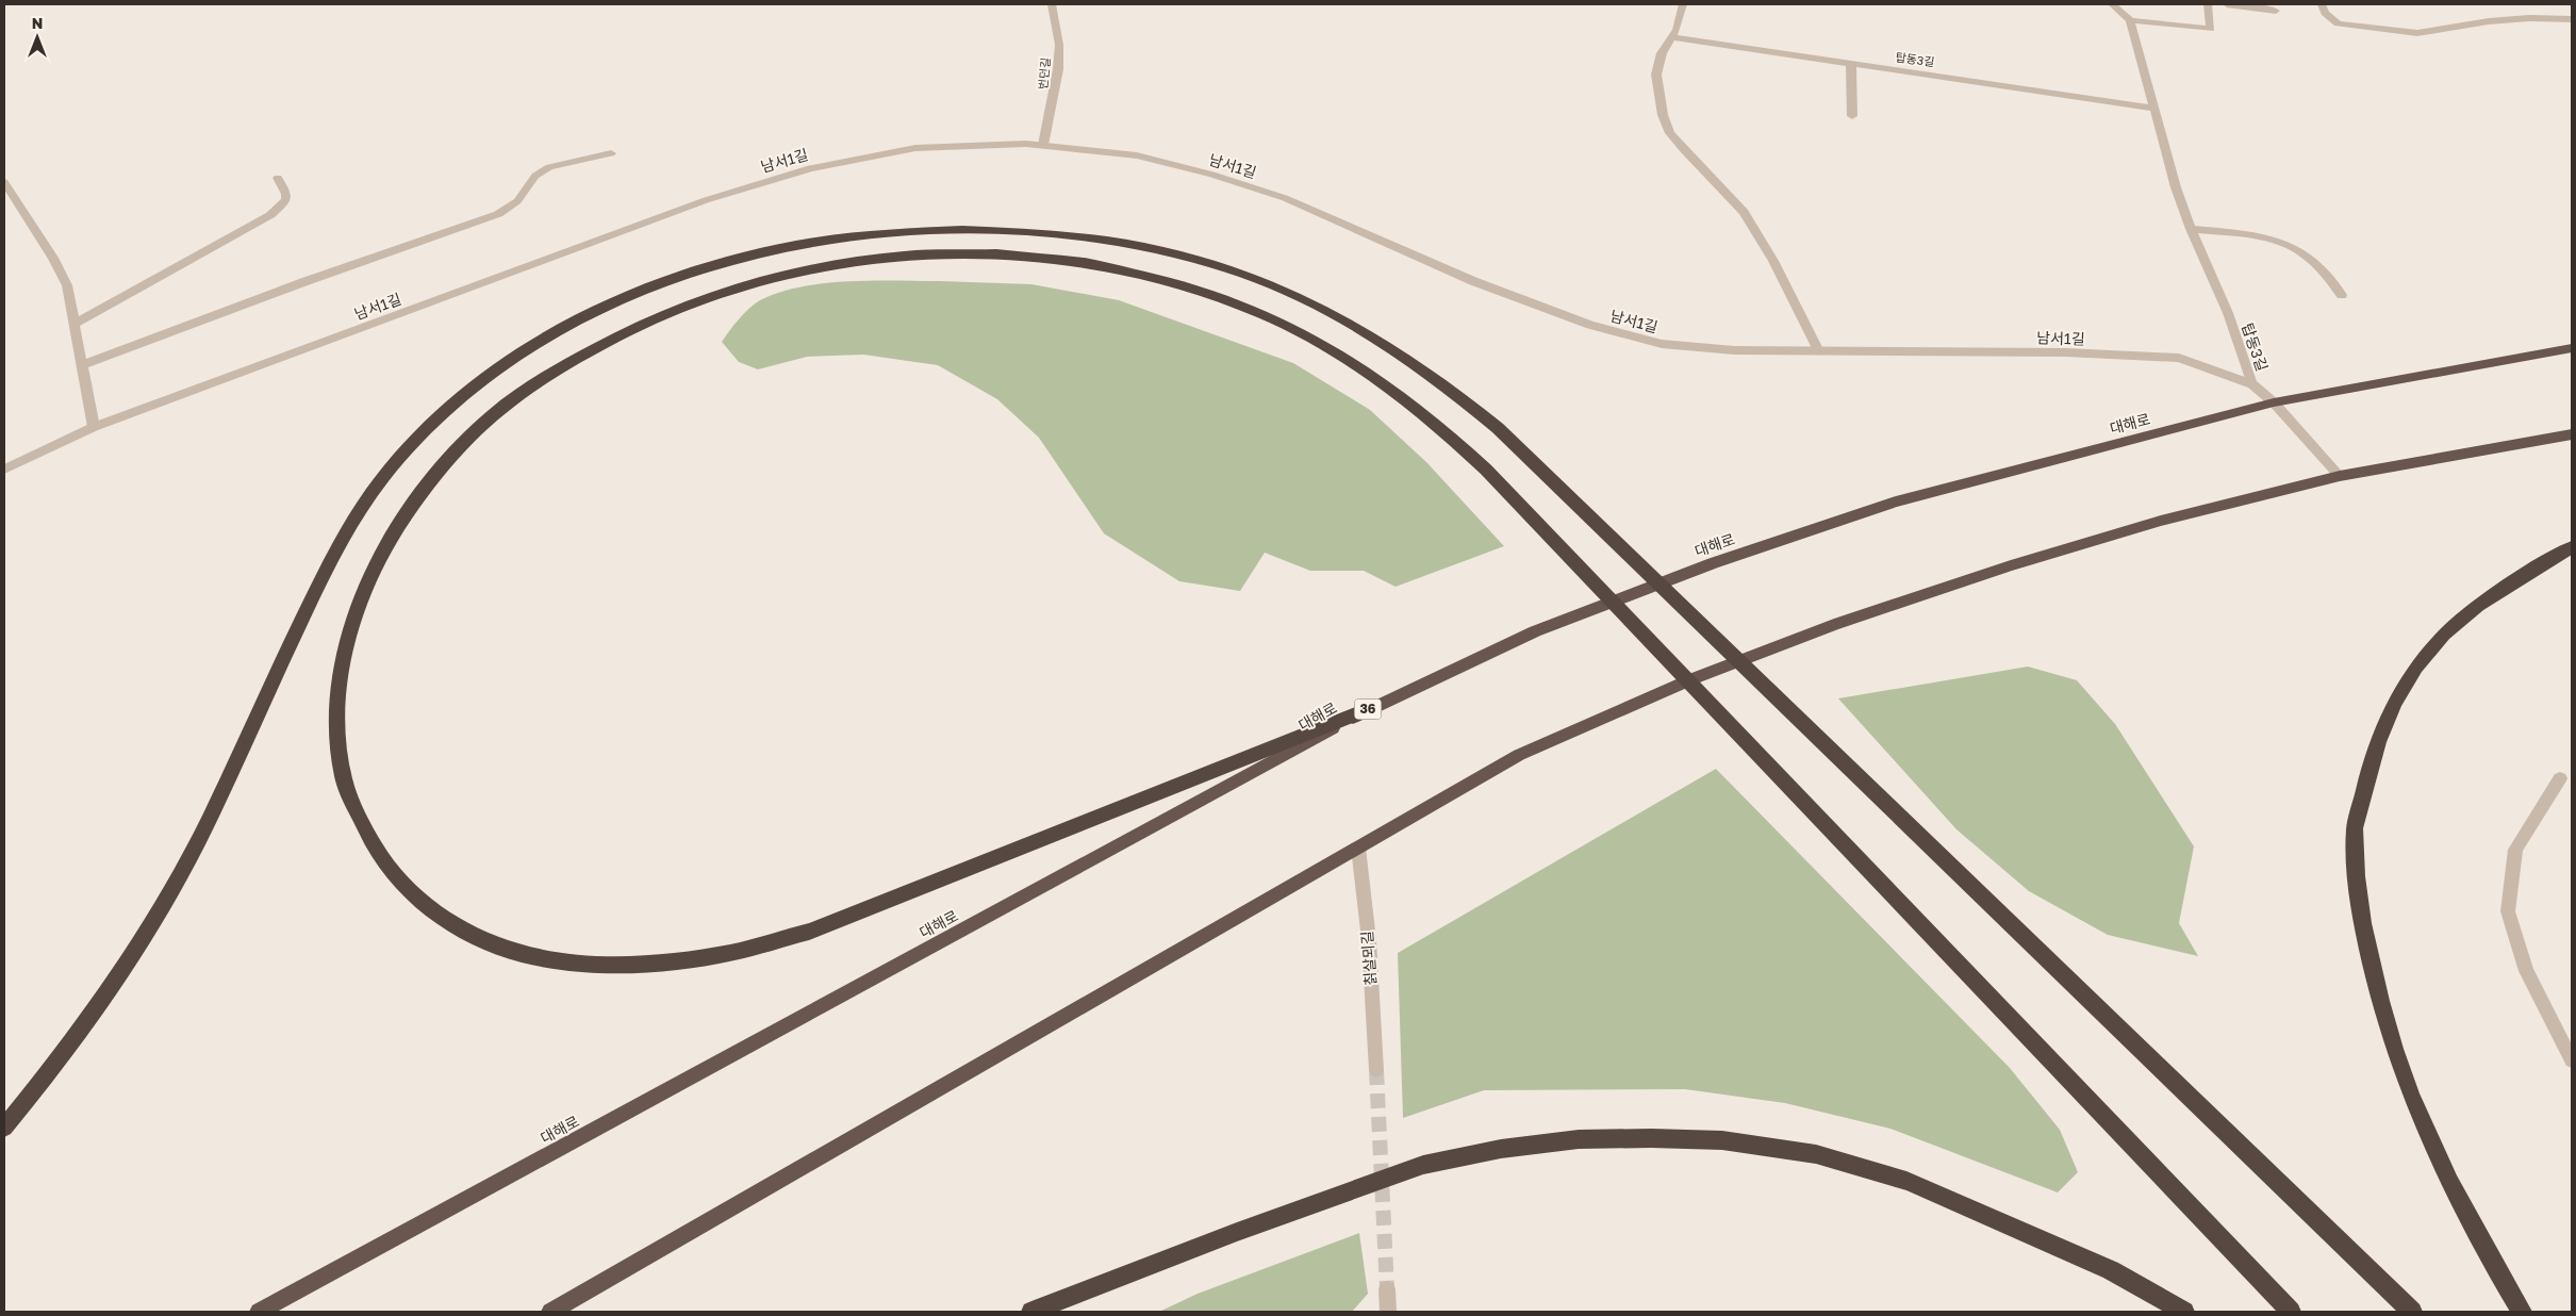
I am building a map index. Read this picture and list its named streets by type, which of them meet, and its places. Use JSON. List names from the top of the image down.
{
  "streets": {
    "highway": ["대해로", "36"],
    "street": [
      "탑동3길",
      "번던길",
      "남서1길",
      "칡살뫼길"
    ]
  },
  "crossings": [
    ["탑동3길", "남서1길"],
    ["번던길", "남서1길"],
    ["남서1길", "대해로"]
  ],
  "north": "top"
}
